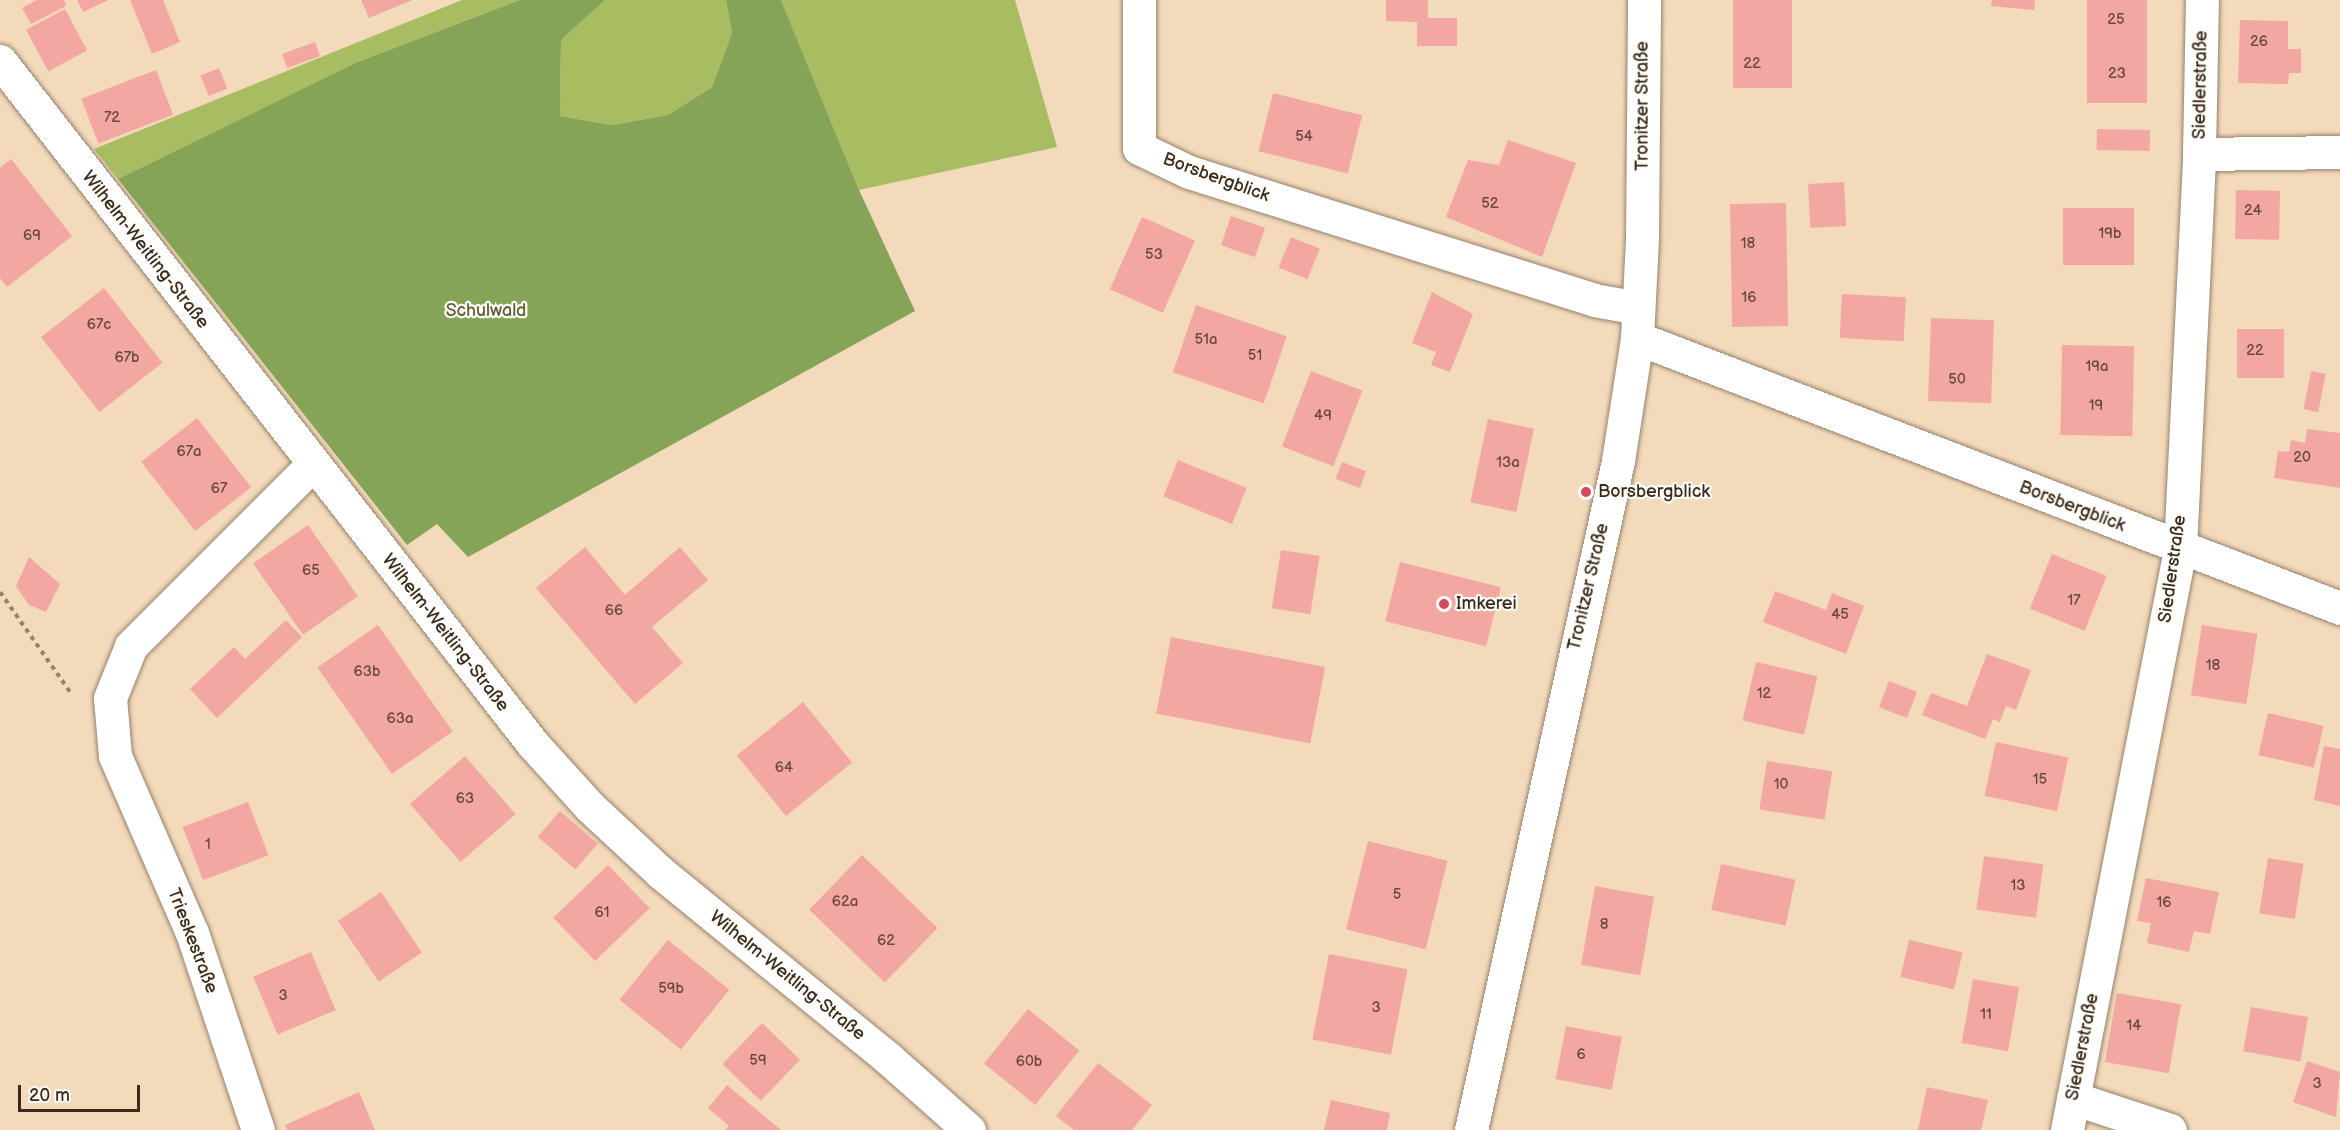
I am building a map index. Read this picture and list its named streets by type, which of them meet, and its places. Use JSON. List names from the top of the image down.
{
  "streets": {
    "street": [
      "Siedlerstraße",
      "Tronitzer Straße",
      "Borsbergblick",
      "Wilhelm-Weitling-Straße",
      "Trieskestraße"
    ]
  },
  "crossings": [
    ["Siedlerstraße", "Borsbergblick"],
    ["Tronitzer Straße", "Borsbergblick"],
    ["Wilhelm-Weitling-Straße", "Trieskestraße"]
  ],
  "parks": ["Schulwald"],
  "places": ["Borsbergblick", "Imkerei"],
  "house_numbers": [
    "25",
    "26",
    "22",
    "23",
    "72",
    "54",
    "52",
    "24",
    "19b",
    "69",
    "18",
    "53",
    "16",
    "67c",
    "51a",
    "22",
    "51",
    "67b",
    "19a",
    "50",
    "19",
    "49",
    "67a",
    "20",
    "13a",
    "67",
    "65",
    "17",
    "66",
    "45",
    "18",
    "63b",
    "12",
    "63a",
    "64",
    "15",
    "10",
    "63",
    "1",
    "13",
    "5",
    "62a",
    "16",
    "61",
    "8",
    "62",
    "59b",
    "3",
    "3",
    "11",
    "14",
    "6",
    "59",
    "60b",
    "3"
  ],
  "scale_bar": "20 m"
}
